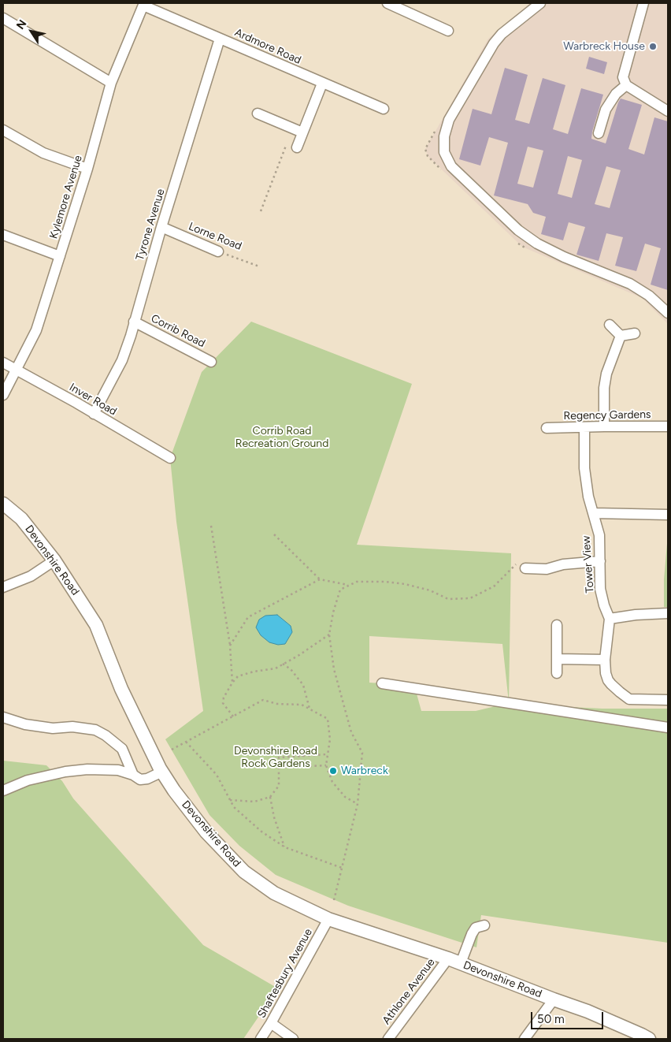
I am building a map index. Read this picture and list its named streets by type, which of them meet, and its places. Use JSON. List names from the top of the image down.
{
  "streets": {
    "main road": ["Devonshire Road"],
    "street": [
      "Ardmore Road",
      "Kylemore Avenue",
      "Tyrone Avenue",
      "Lorne Road",
      "Corrib Road",
      "Inver Road",
      "Regency Gardens",
      "Tower View",
      "Shaftesbury Avenue",
      "Athlone Avenue"
    ]
  },
  "crossings": [
    ["Ardmore Road", "Kylemore Avenue"],
    ["Ardmore Road", "Tyrone Avenue"],
    ["Kylemore Avenue", "Inver Road"],
    ["Tyrone Avenue", "Lorne Road"],
    ["Tyrone Avenue", "Corrib Road"],
    ["Tyrone Avenue", "Inver Road"],
    ["Regency Gardens", "Tower View"],
    ["Devonshire Road", "Shaftesbury Avenue"],
    ["Devonshire Road", "Athlone Avenue"]
  ],
  "parks": ["Corrib Road Recreation Ground", "Devonshire Road Rock Gardens"],
  "places": ["Warbreck House", "Warbreck"],
  "scale_bar": "50 m",
  "north": "top left"
}
